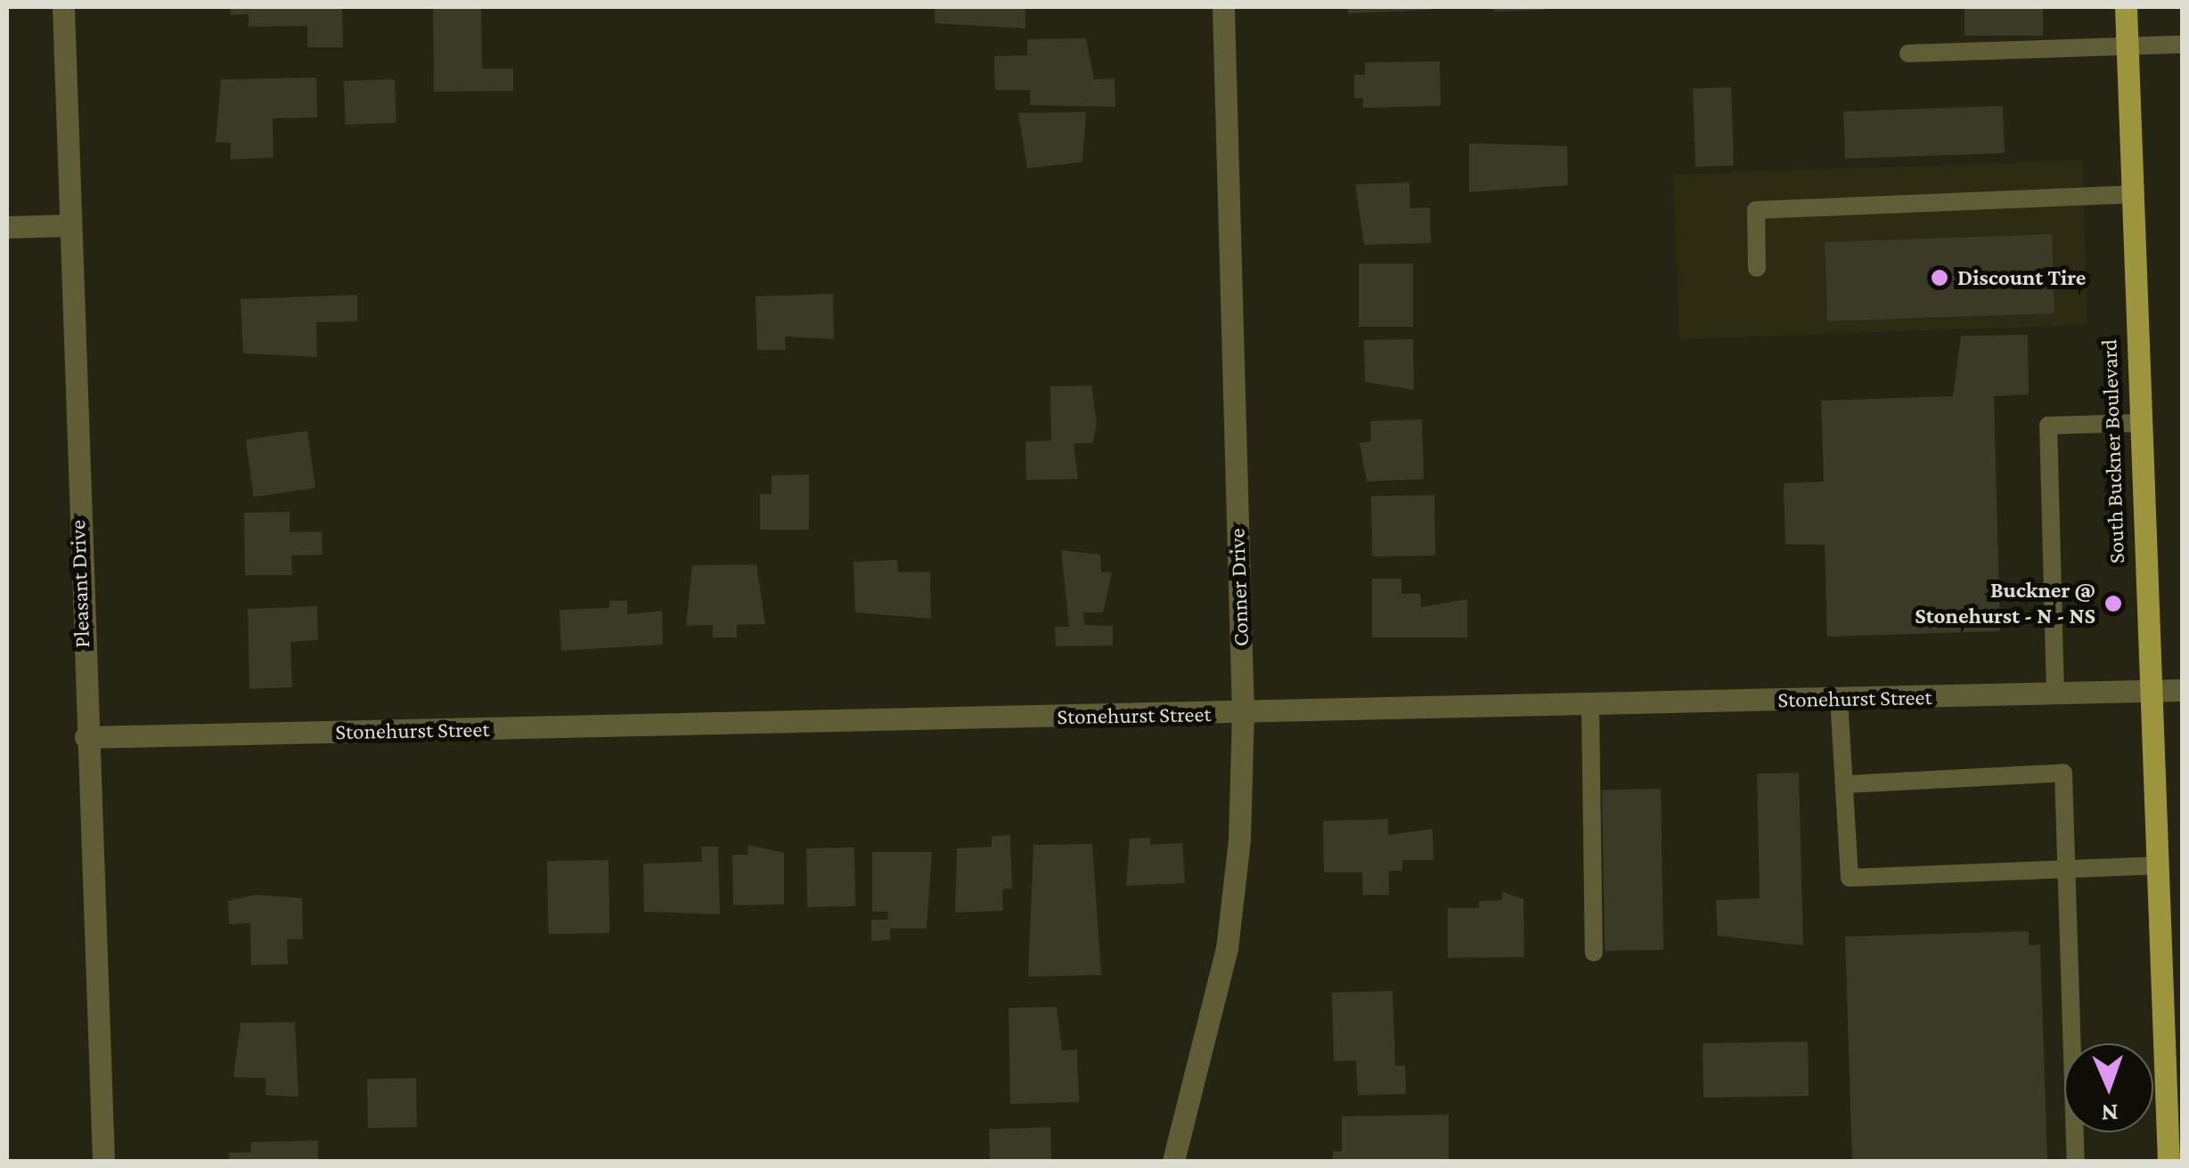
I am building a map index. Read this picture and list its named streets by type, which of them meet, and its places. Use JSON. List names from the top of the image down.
{
  "streets": {
    "main road": ["South Buckner Boulevard"],
    "street": ["Pleasant Drive", "Conner Drive", "Stonehurst Street"]
  },
  "crossings": [
    ["South Buckner Boulevard", "Stonehurst Street"],
    ["Pleasant Drive", "Stonehurst Street"],
    ["Conner Drive", "Stonehurst Street"]
  ],
  "places": ["Discount Tire", "Buckner @ Stonehurst - N - NS"],
  "north": "bottom"
}
